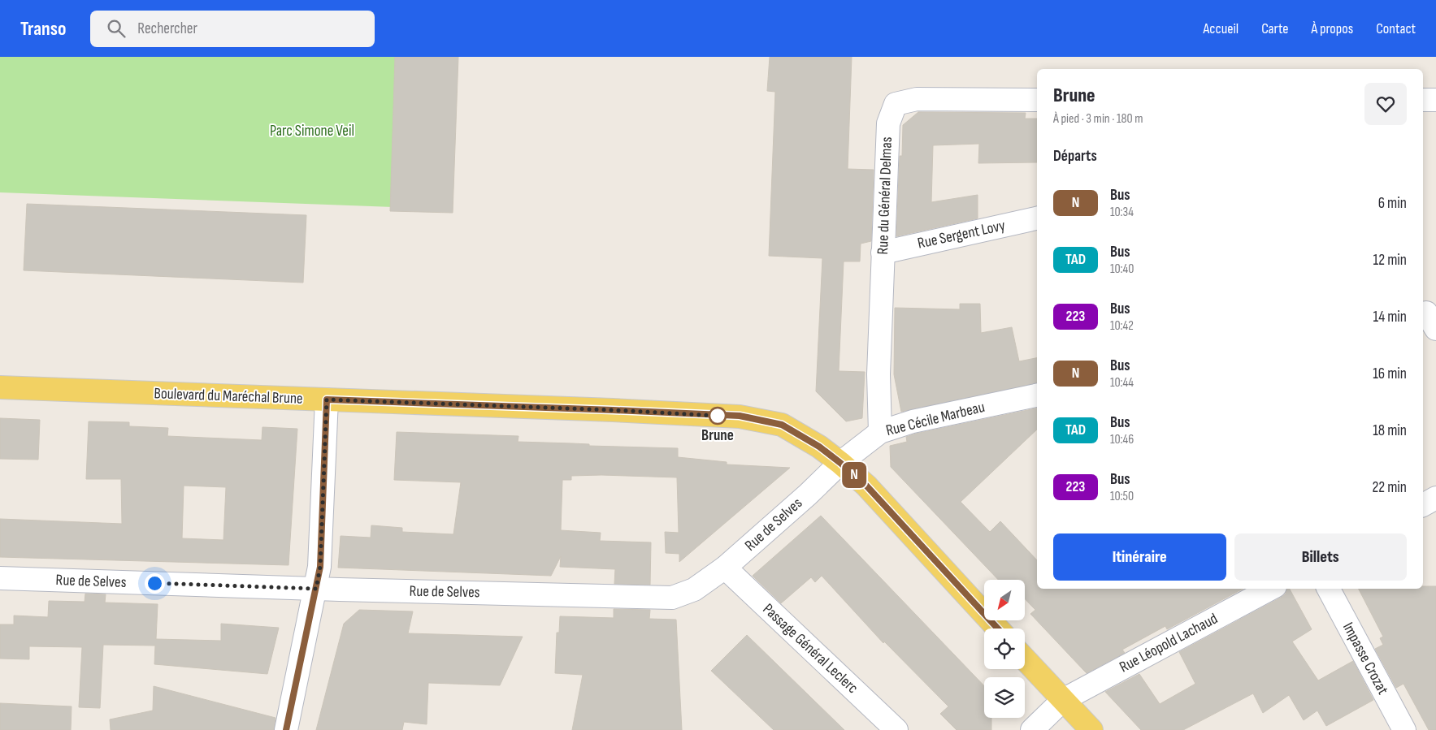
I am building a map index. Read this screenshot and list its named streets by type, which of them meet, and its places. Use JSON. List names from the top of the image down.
{
  "streets": {
    "main road": ["Boulevard du Maréchal Brune"],
    "street": [
      "Rue du Général Delmas",
      "Rue Sergent Lovy",
      "Rue Cécile Marbeau",
      "Rue de Selves",
      "Rue Léopold Lachaud",
      "Passage Général Leclerc",
      "Impasse Crozat"
    ]
  },
  "crossings": [
    ["Rue du Général Delmas", "Rue Sergent Lovy"],
    ["Rue du Général Delmas", "Rue Cécile Marbeau"],
    ["Boulevard du Maréchal Brune", "Rue Cécile Marbeau"],
    ["Boulevard du Maréchal Brune", "Rue de Selves"],
    ["Rue Cécile Marbeau", "Rue de Selves"],
    ["Rue de Selves", "Passage Général Leclerc"]
  ],
  "parks": ["Parc Simone Veil"],
  "places": ["Brune"],
  "lines": ["bus line N"],
  "north": "bottom left",
  "page": {
    "header": "Transo",
    "search": "Rechercher",
    "nav": [
      "Accueil",
      "Carte",
      "À propos",
      "Contact"
    ],
    "on_map": "N",
    "heading": [
      ["Brune", "À pied · 3 min · 180 m"],
      "Départs"
    ],
    "list": [
      {
        "mark": "N",
        "name": "Bus",
        "note": "10:34",
        "value": "6 min"
      },
      {
        "mark": "TAD",
        "name": "Bus",
        "note": "10:40",
        "value": "12 min"
      },
      {
        "mark": "223",
        "name": "Bus",
        "note": "10:42",
        "value": "14 min"
      },
      {
        "mark": "N",
        "name": "Bus",
        "note": "10:44",
        "value": "16 min"
      },
      {
        "mark": "TAD",
        "name": "Bus",
        "note": "10:46",
        "value": "18 min"
      },
      {
        "mark": "223",
        "name": "Bus",
        "note": "10:50",
        "value": "22 min"
      }
    ],
    "buttons": ["Itinéraire", "Billets"]
  }
}
